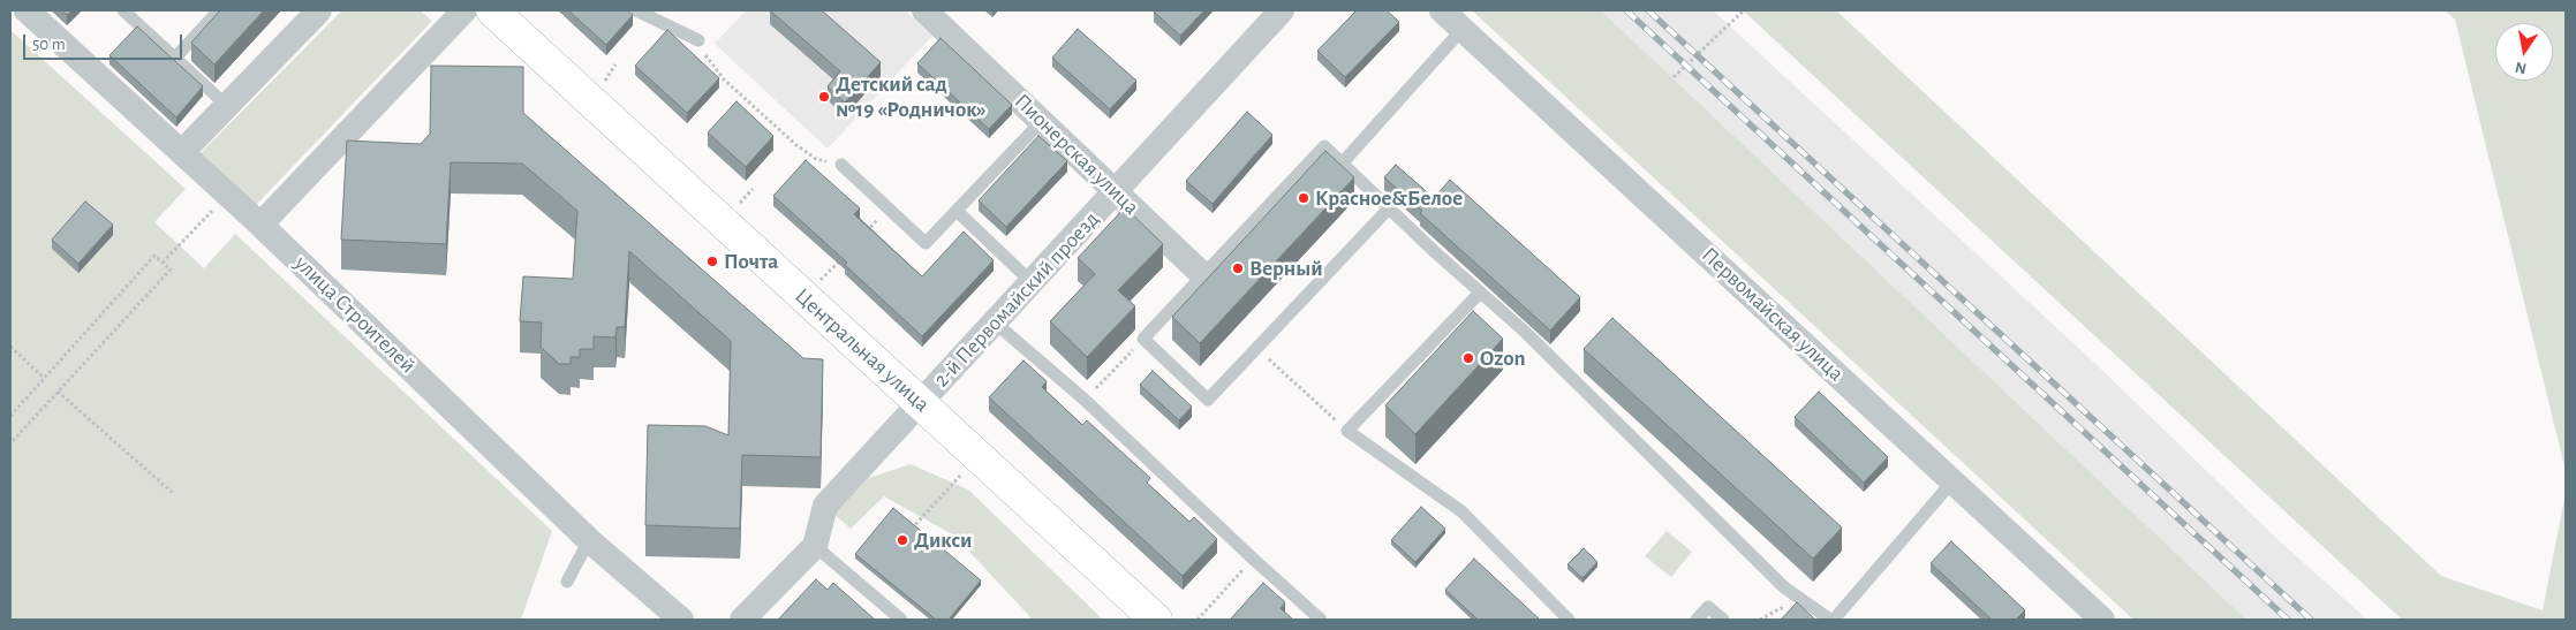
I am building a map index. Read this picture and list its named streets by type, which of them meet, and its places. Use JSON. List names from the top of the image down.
{
  "streets": {
    "main road": ["Центральная улица"],
    "street": [
      "Пионерская улица",
      "2-й Первомайский проезд",
      "улица Строителей",
      "Первомайская улица"
    ]
  },
  "crossings": [
    ["Пионерская улица", "2-й Первомайский проезд"],
    ["2-й Первомайский проезд", "Центральная улица"]
  ],
  "places": [
    "Детский сад №19 «Родничок»",
    "Красное&Белое",
    "Почта",
    "Верный",
    "Ozon",
    "Дикси"
  ],
  "scale_bar": "50 m",
  "north": "bottom"
}
